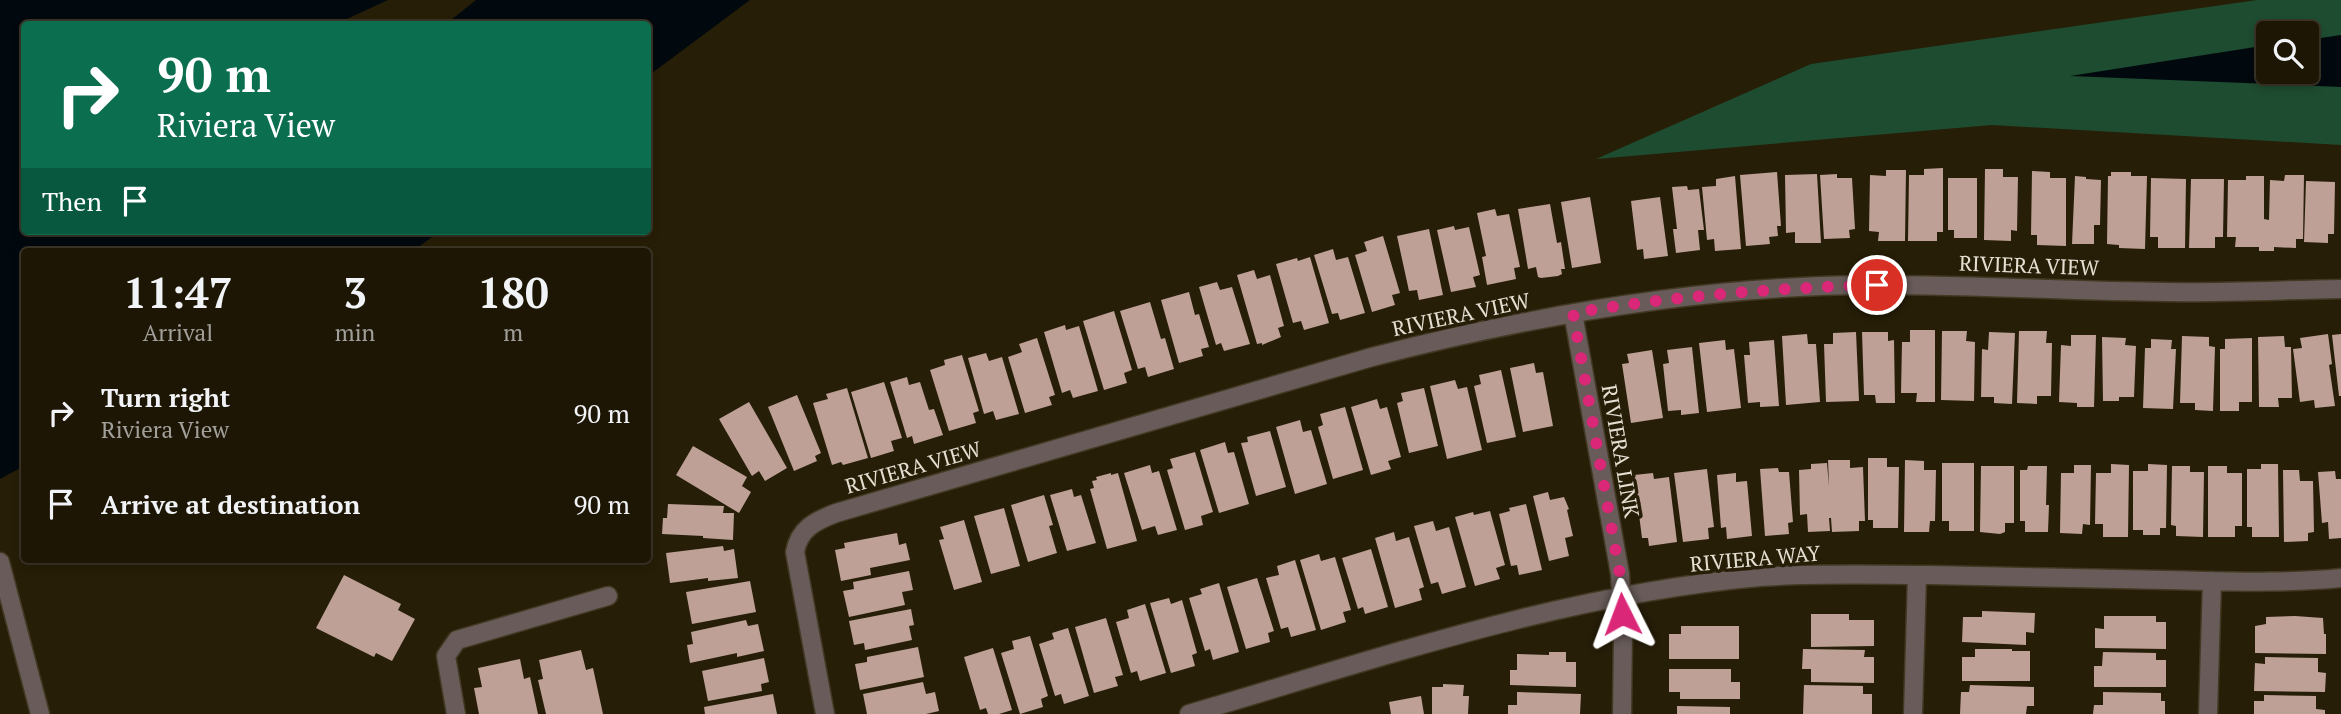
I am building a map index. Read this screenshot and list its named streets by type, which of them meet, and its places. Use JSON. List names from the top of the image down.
{
  "streets": {
    "street": ["RIVIERA VIEW", "RIVIERA LINK", "RIVIERA WAY"]
  },
  "crossings": [
    ["RIVIERA VIEW", "RIVIERA LINK"],
    ["RIVIERA LINK", "RIVIERA WAY"]
  ],
  "page": {
    "turn": ["90 m", "Riviera View"],
    "then": "Then",
    "eta": [
      "11:47",
      "Arrival",
      "3",
      "min",
      "180",
      "m"
    ],
    "list": [
      {
        "name": "Turn right",
        "note": "Riviera View",
        "value": "90 m"
      },
      {
        "name": "Arrive at destination",
        "value": "90 m"
      }
    ]
  }
}
